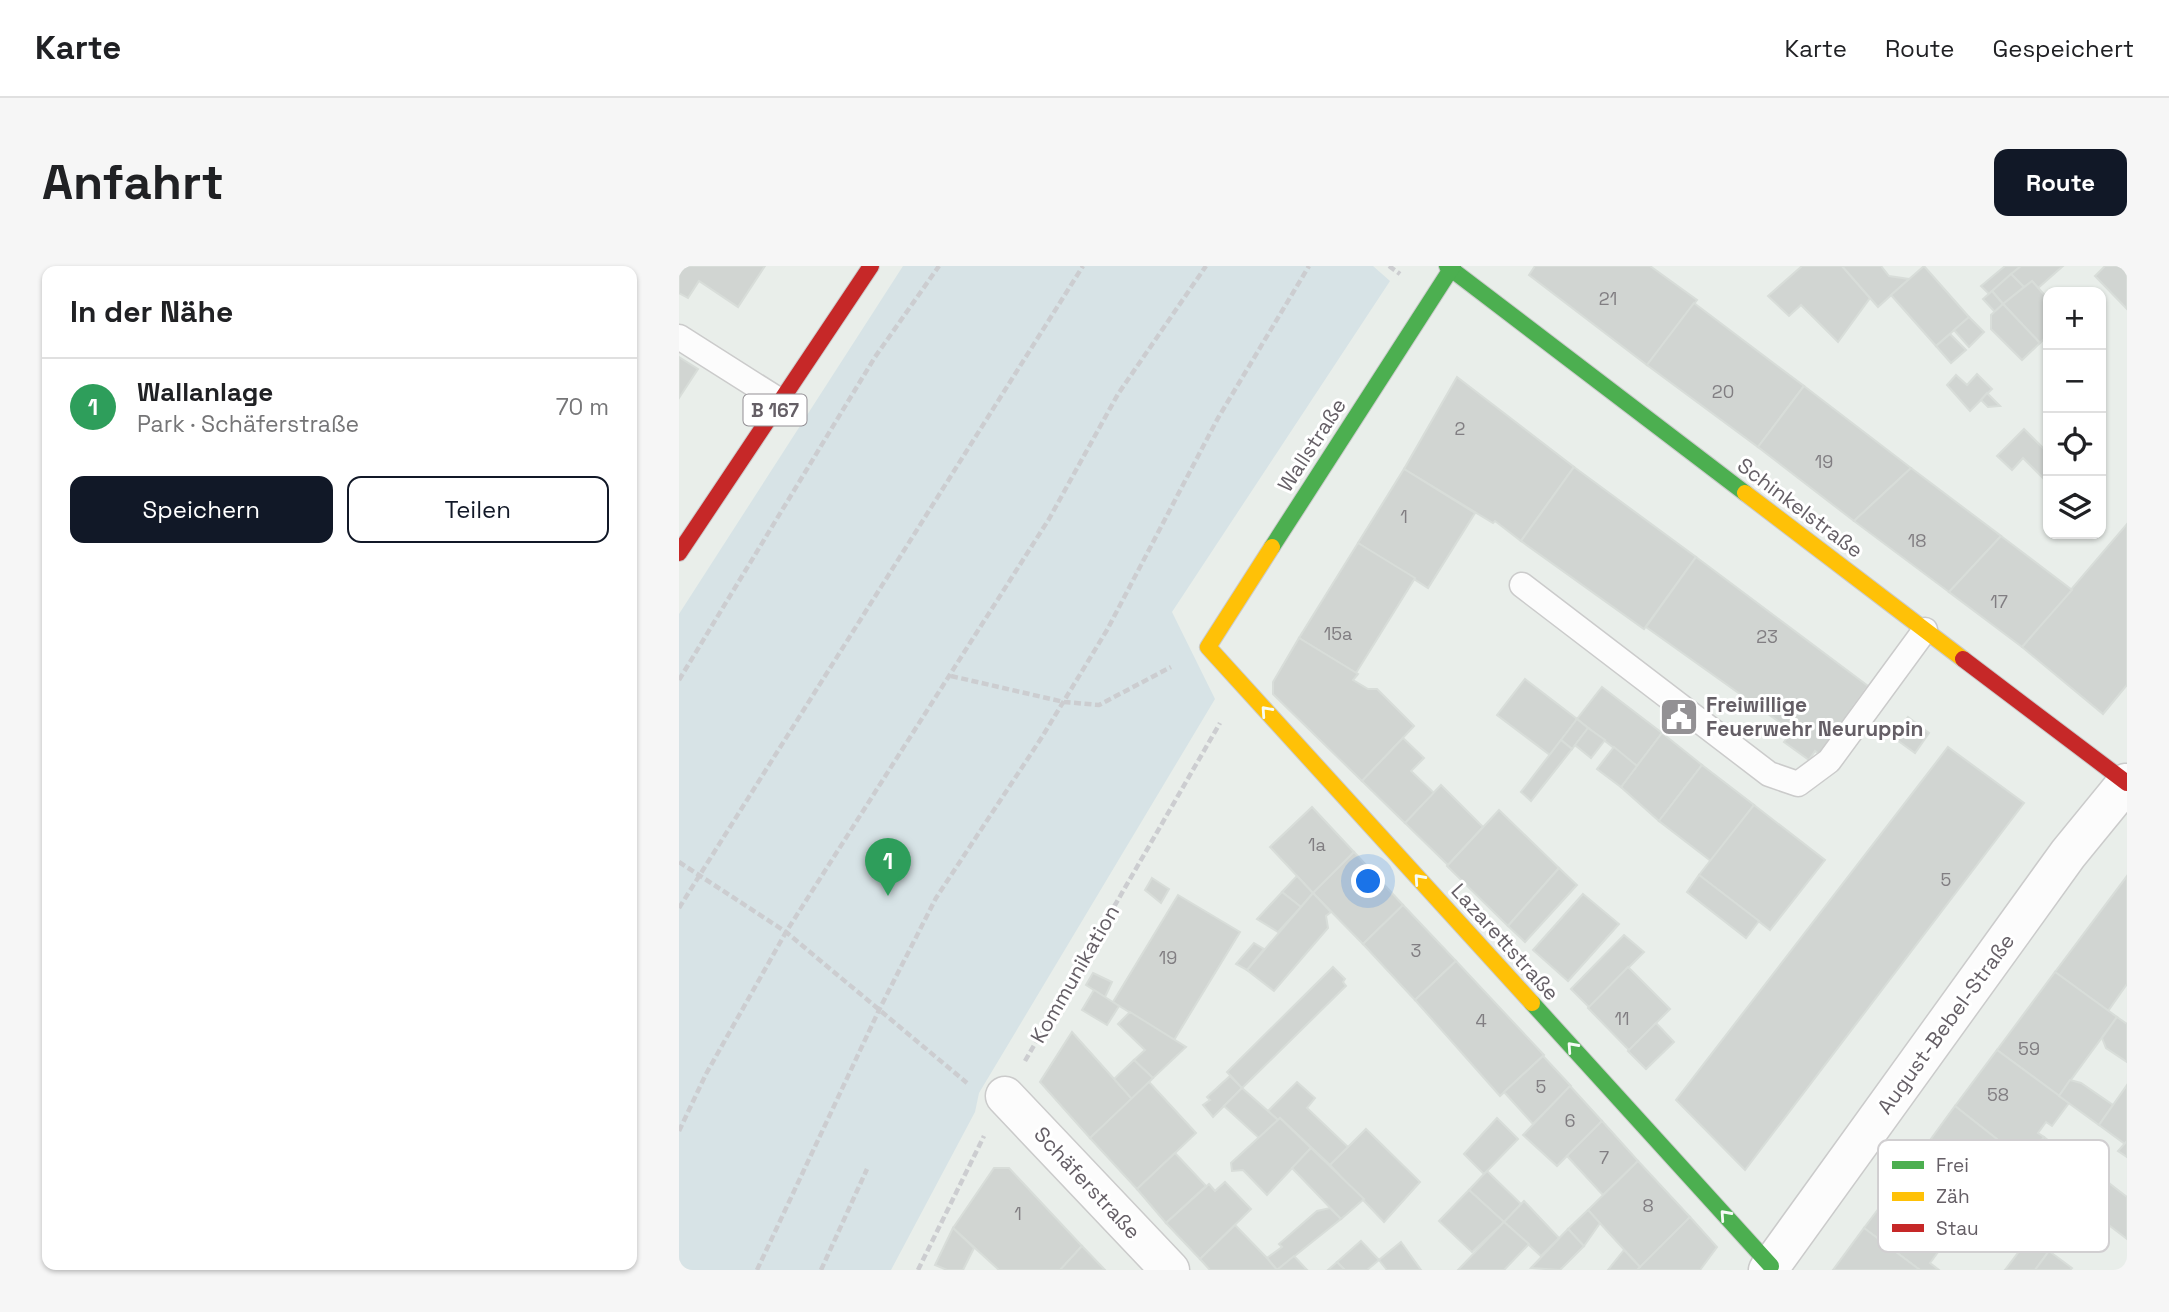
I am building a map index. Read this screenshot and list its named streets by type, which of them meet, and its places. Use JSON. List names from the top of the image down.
{
  "streets": {
    "street": [
      "B 167",
      "Wallstraße",
      "Schinkelstraße",
      "Lazarettstraße",
      "August-Bebel-Straße",
      "Schäferstraße"
    ],
    "path": ["Kommunikation"]
  },
  "crossings": [
    ["Wallstraße", "Schinkelstraße"],
    ["Wallstraße", "Lazarettstraße"],
    ["Schinkelstraße", "August-Bebel-Straße"],
    ["Lazarettstraße", "Kommunikation"],
    ["Lazarettstraße", "August-Bebel-Straße"],
    ["Kommunikation", "Schäferstraße"]
  ],
  "one_way": ["Lazarettstraße"],
  "places": {
    "public building": ["Freiwillige Feuerwehr Neuruppin"]
  },
  "house_numbers": [
    "21",
    "20",
    "2",
    "19",
    "1",
    "18",
    "17",
    "15a",
    "23",
    "1a",
    "5",
    "3",
    "19",
    "11",
    "4",
    "59",
    "5",
    "58",
    "6",
    "7",
    "8",
    "1"
  ],
  "legend": ["Frei", "Zäh", "Stau"],
  "page": {
    "header": "Karte",
    "nav": ["Karte", "Route", "Gespeichert"],
    "buttons": [
      "Route",
      ["Speichern", "Teilen"]
    ],
    "title": "Anfahrt",
    "heading": "In der Nähe",
    "map_buttons": ["+", "−"],
    "list": [
      {
        "mark": "1",
        "name": "Wallanlage",
        "note": "Park · Schäferstraße",
        "value": "70 m"
      }
    ],
    "pins": "1"
  }
}
